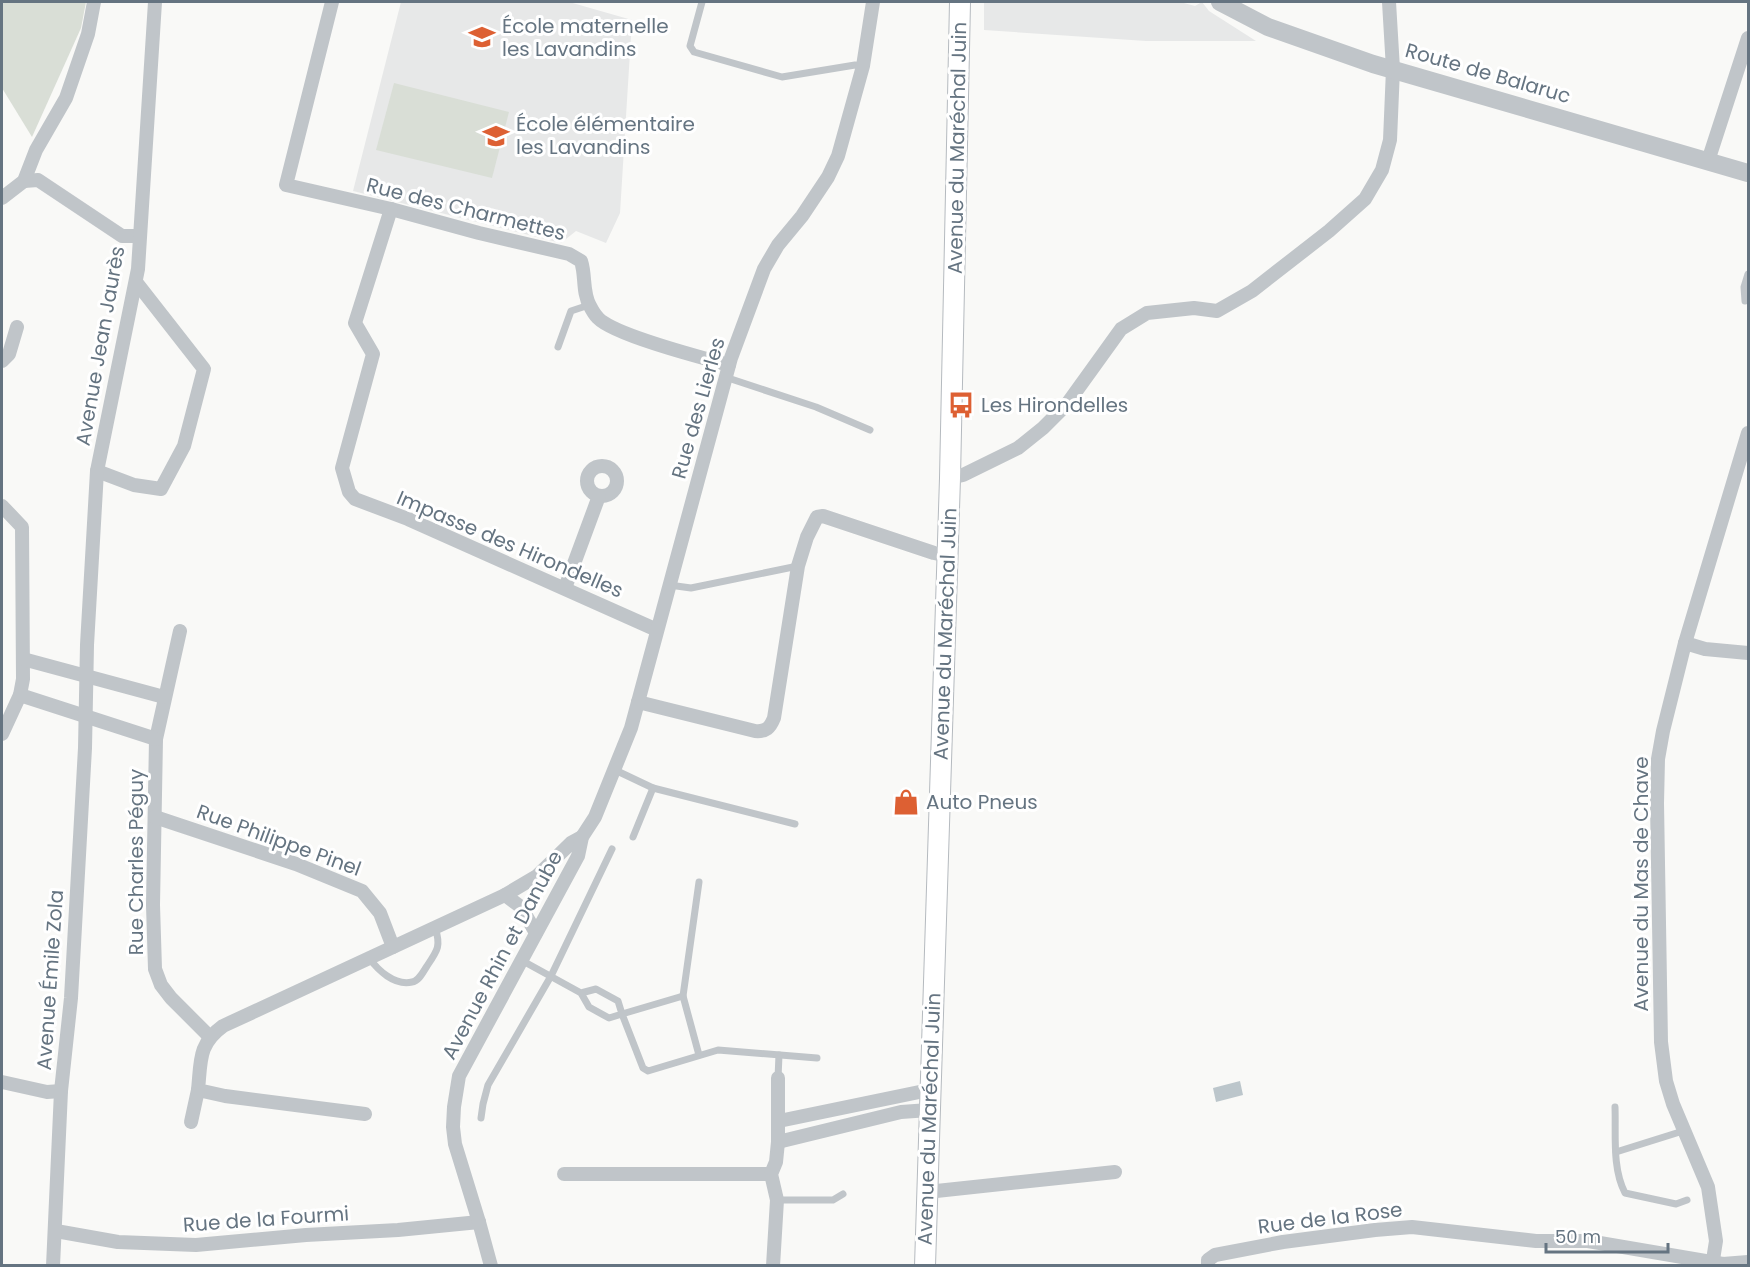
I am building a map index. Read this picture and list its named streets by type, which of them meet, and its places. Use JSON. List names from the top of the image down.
{
  "streets": {
    "main road": ["Avenue du Maréchal Juin"],
    "street": [
      "Route de Balaruc",
      "Rue des Charmettes",
      "Avenue Jean Jaurès",
      "Rue des Lierles",
      "Impasse des Hirondelles",
      "Rue Philippe Pinel",
      "Rue Charles Péguy",
      "Avenue du Mas de Chave",
      "Avenue Rhin et Danube",
      "Avenue Émile Zola",
      "Rue de la Rose",
      "Rue de la Fourmi"
    ]
  },
  "crossings": [
    ["Rue des Charmettes", "Impasse des Hirondelles"],
    ["Avenue Jean Jaurès", "Avenue Émile Zola"],
    ["Rue des Lierles", "Impasse des Hirondelles"],
    ["Rue des Lierles", "Avenue Rhin et Danube"],
    ["Rue Philippe Pinel", "Rue Charles Péguy"],
    ["Avenue du Mas de Chave", "Rue de la Rose"],
    ["Avenue Rhin et Danube", "Rue de la Fourmi"],
    ["Avenue Émile Zola", "Rue de la Fourmi"]
  ],
  "places": {
    "school or university": ["École maternelle les Lavandins", "École élémentaire les Lavandins"],
    "bus stop": ["Les Hirondelles"],
    "shop": ["Auto Pneus"]
  },
  "scale_bar": "50 m"
}
